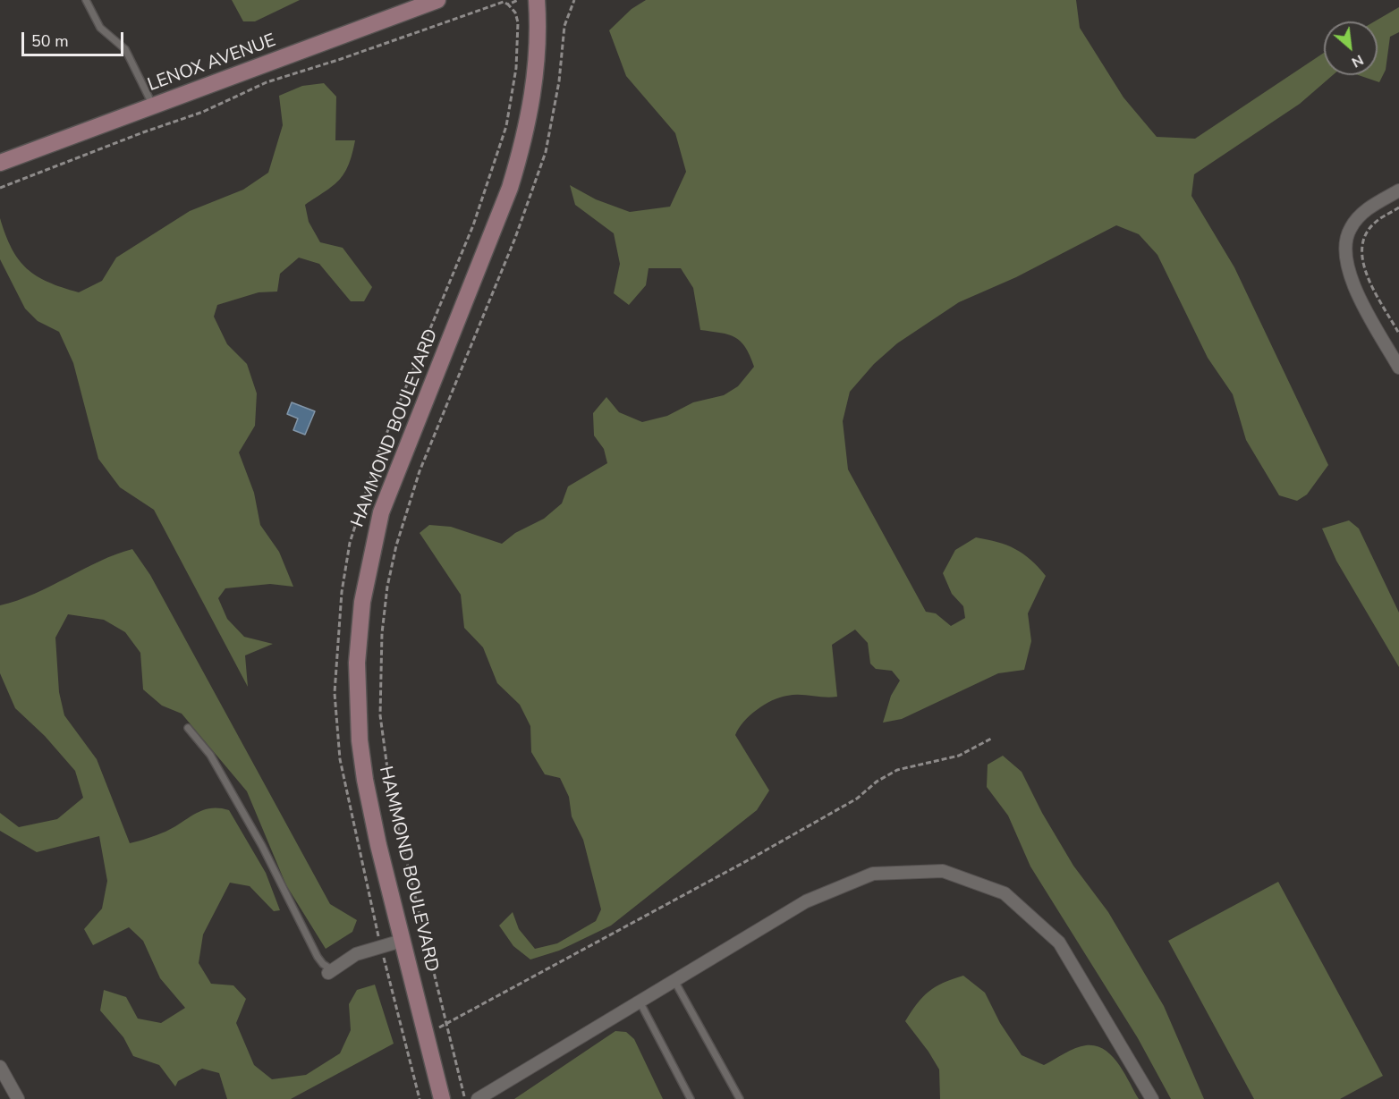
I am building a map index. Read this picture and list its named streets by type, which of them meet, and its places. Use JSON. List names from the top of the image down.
{
  "streets": {
    "street": ["LENOX AVENUE", "HAMMOND BOULEVARD"]
  },
  "scale_bar": "50 m",
  "north": "bottom right"
}
